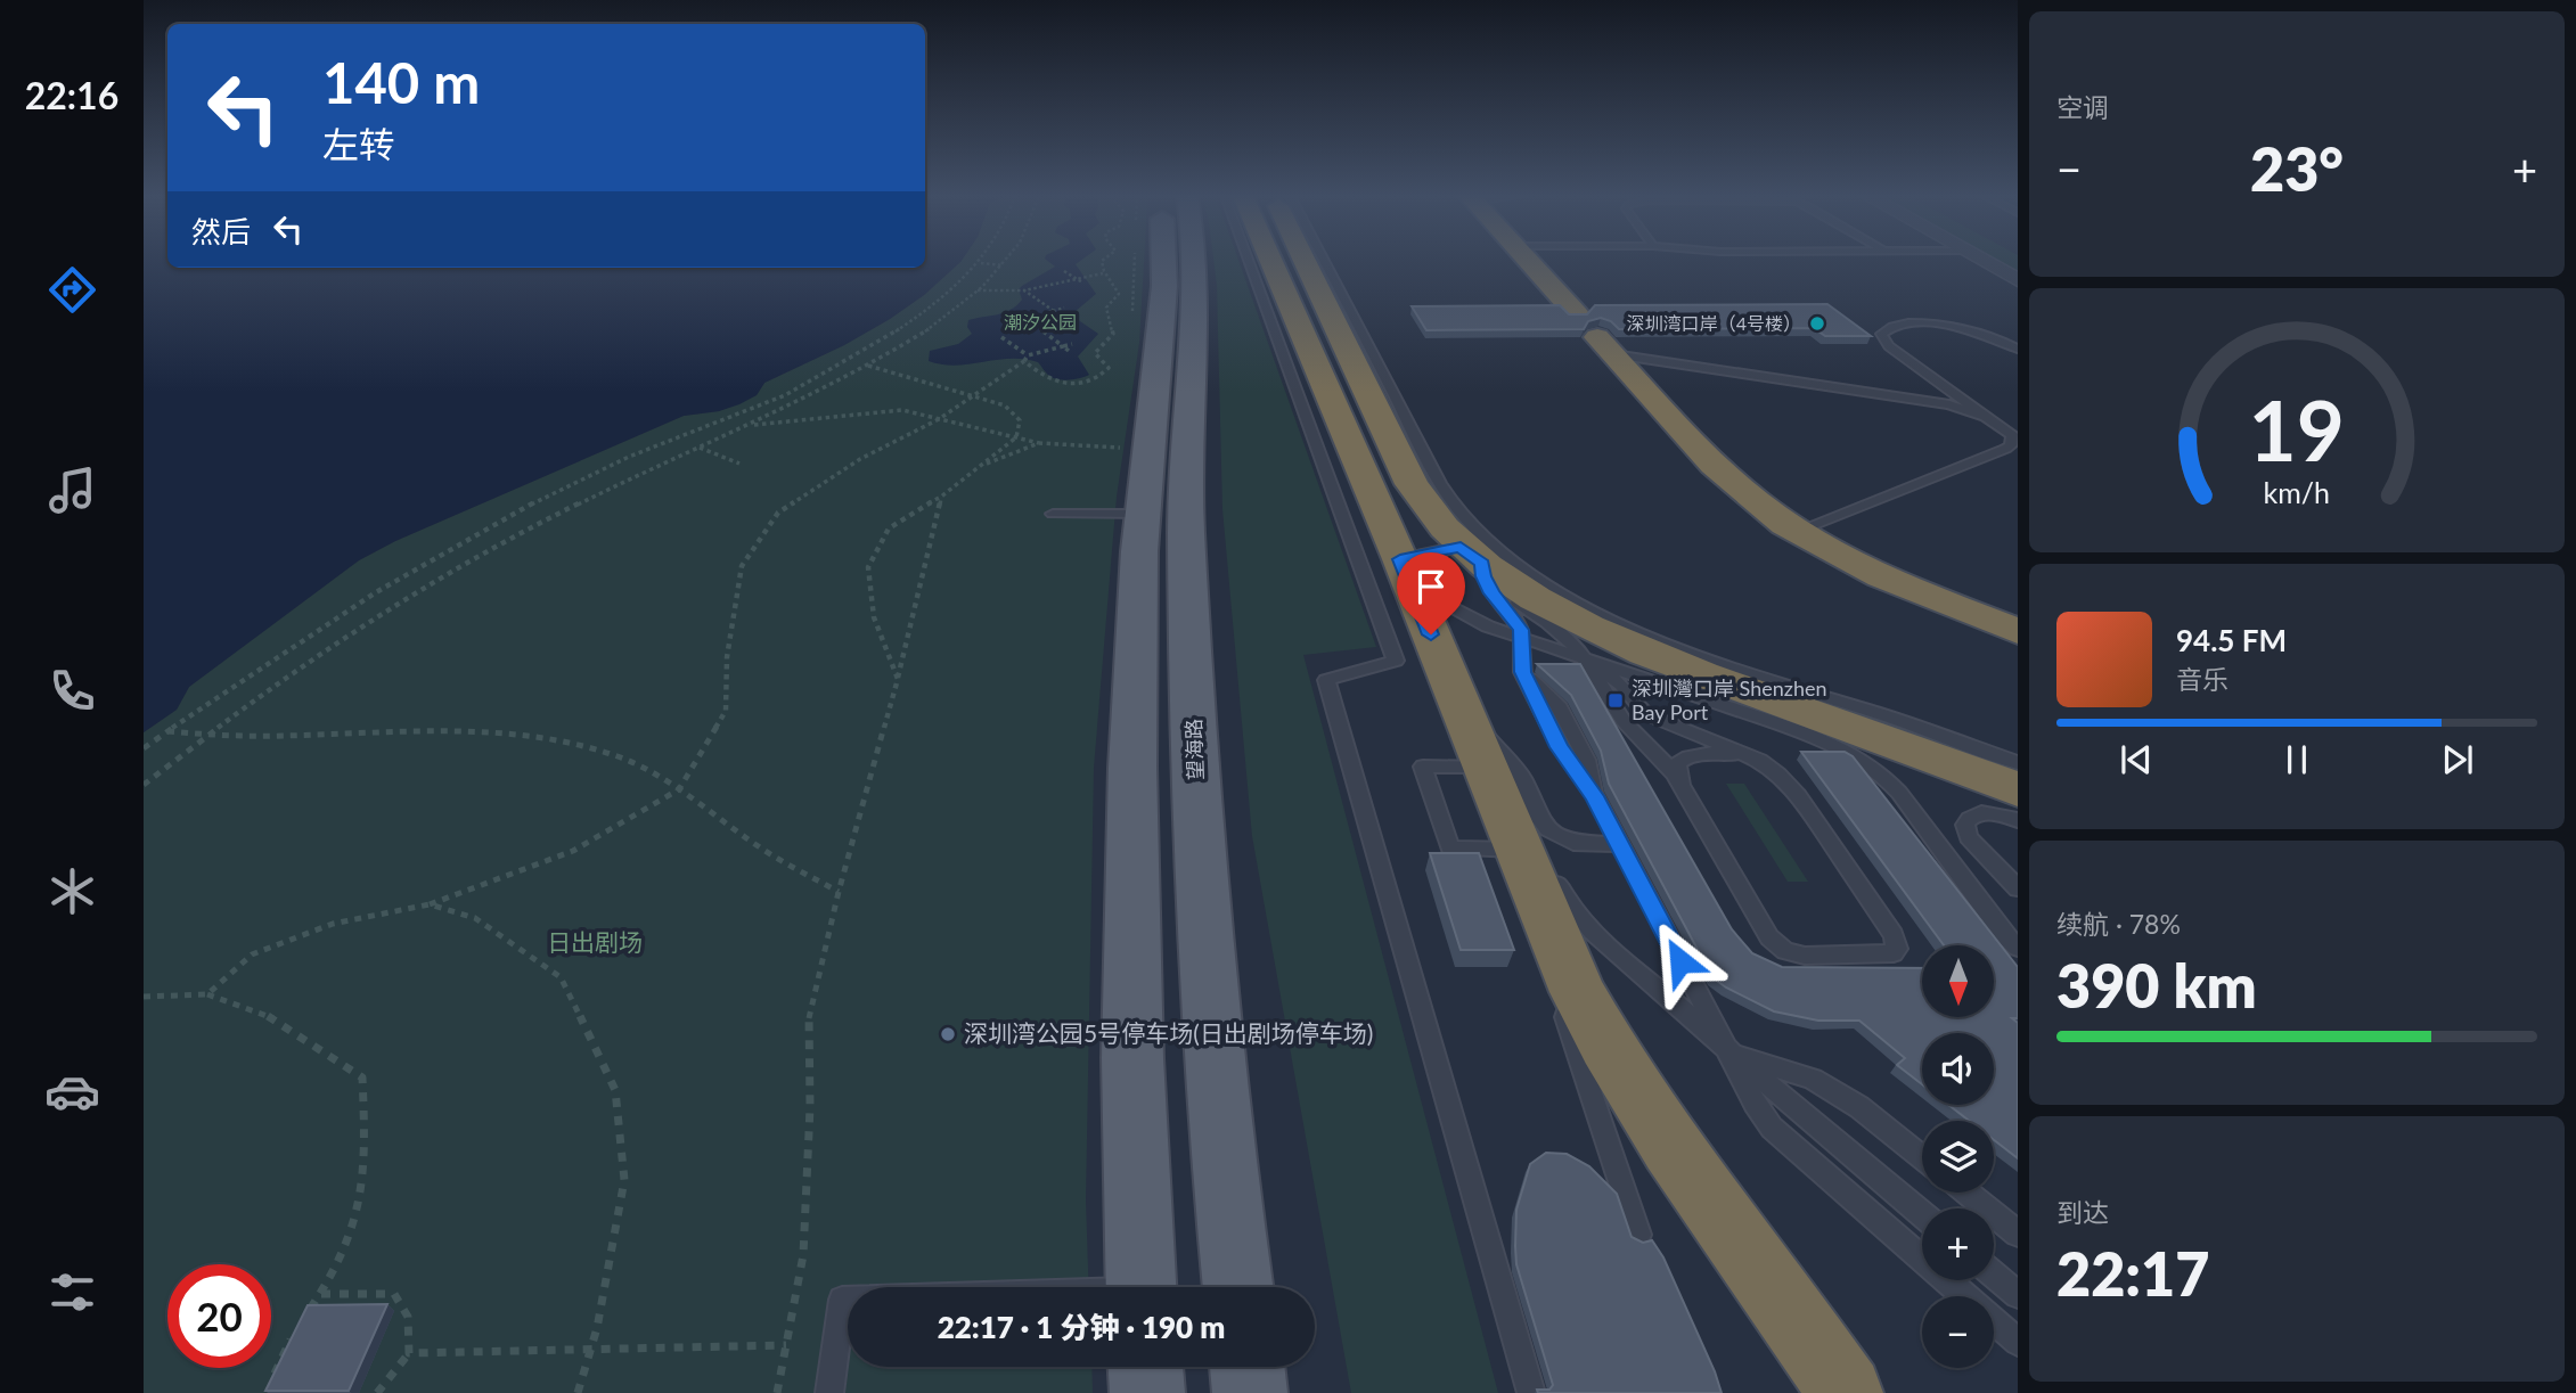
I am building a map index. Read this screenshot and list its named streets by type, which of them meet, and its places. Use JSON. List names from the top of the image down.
{
  "streets": {
    "main road": ["望海路"]
  },
  "parks": ["潮汐公园", "日出剧场"],
  "places": {
    "other": ["深圳湾口岸（4号楼）", "深圳湾公园5号停车场(日出剧场停车场)"],
    "transit": ["深圳灣口岸 Shenzhen Bay Port"]
  },
  "north": "bottom",
  "page": {
    "tabs": "22:16",
    "tile": [
      "空调",
      ["续航 · 78%", "390 km"],
      ["到达", "22:17"]
    ],
    "turn": ["140 m", "左转"],
    "heat": ["−", "23°", "+"],
    "then": "然后",
    "song": ["94.5 FM", "音乐"],
    "map_buttons": ["+", "−"],
    "limit": "20",
    "trip": "22:17 · 1 分钟 · 190 m",
    "gauge": ["19", "km/h"]
  }
}
